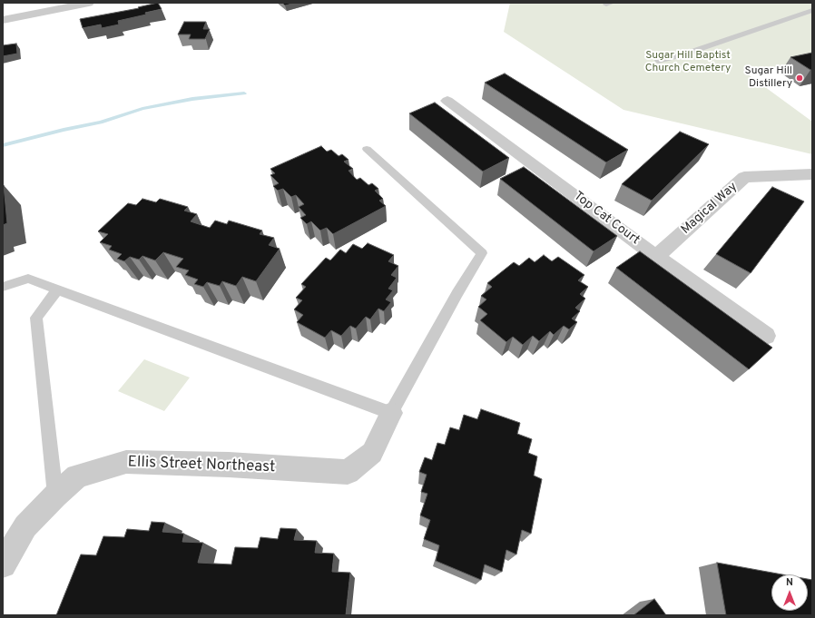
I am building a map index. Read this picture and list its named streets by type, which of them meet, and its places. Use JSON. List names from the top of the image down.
{
  "streets": {
    "street": ["Magical Way", "Top Cat Court", "Ellis Street Northeast"]
  },
  "crossings": [
    ["Magical Way", "Top Cat Court"]
  ],
  "parks": ["Sugar Hill Baptist Church Cemetery"],
  "places": ["Sugar Hill Distillery"],
  "north": "top"
}
